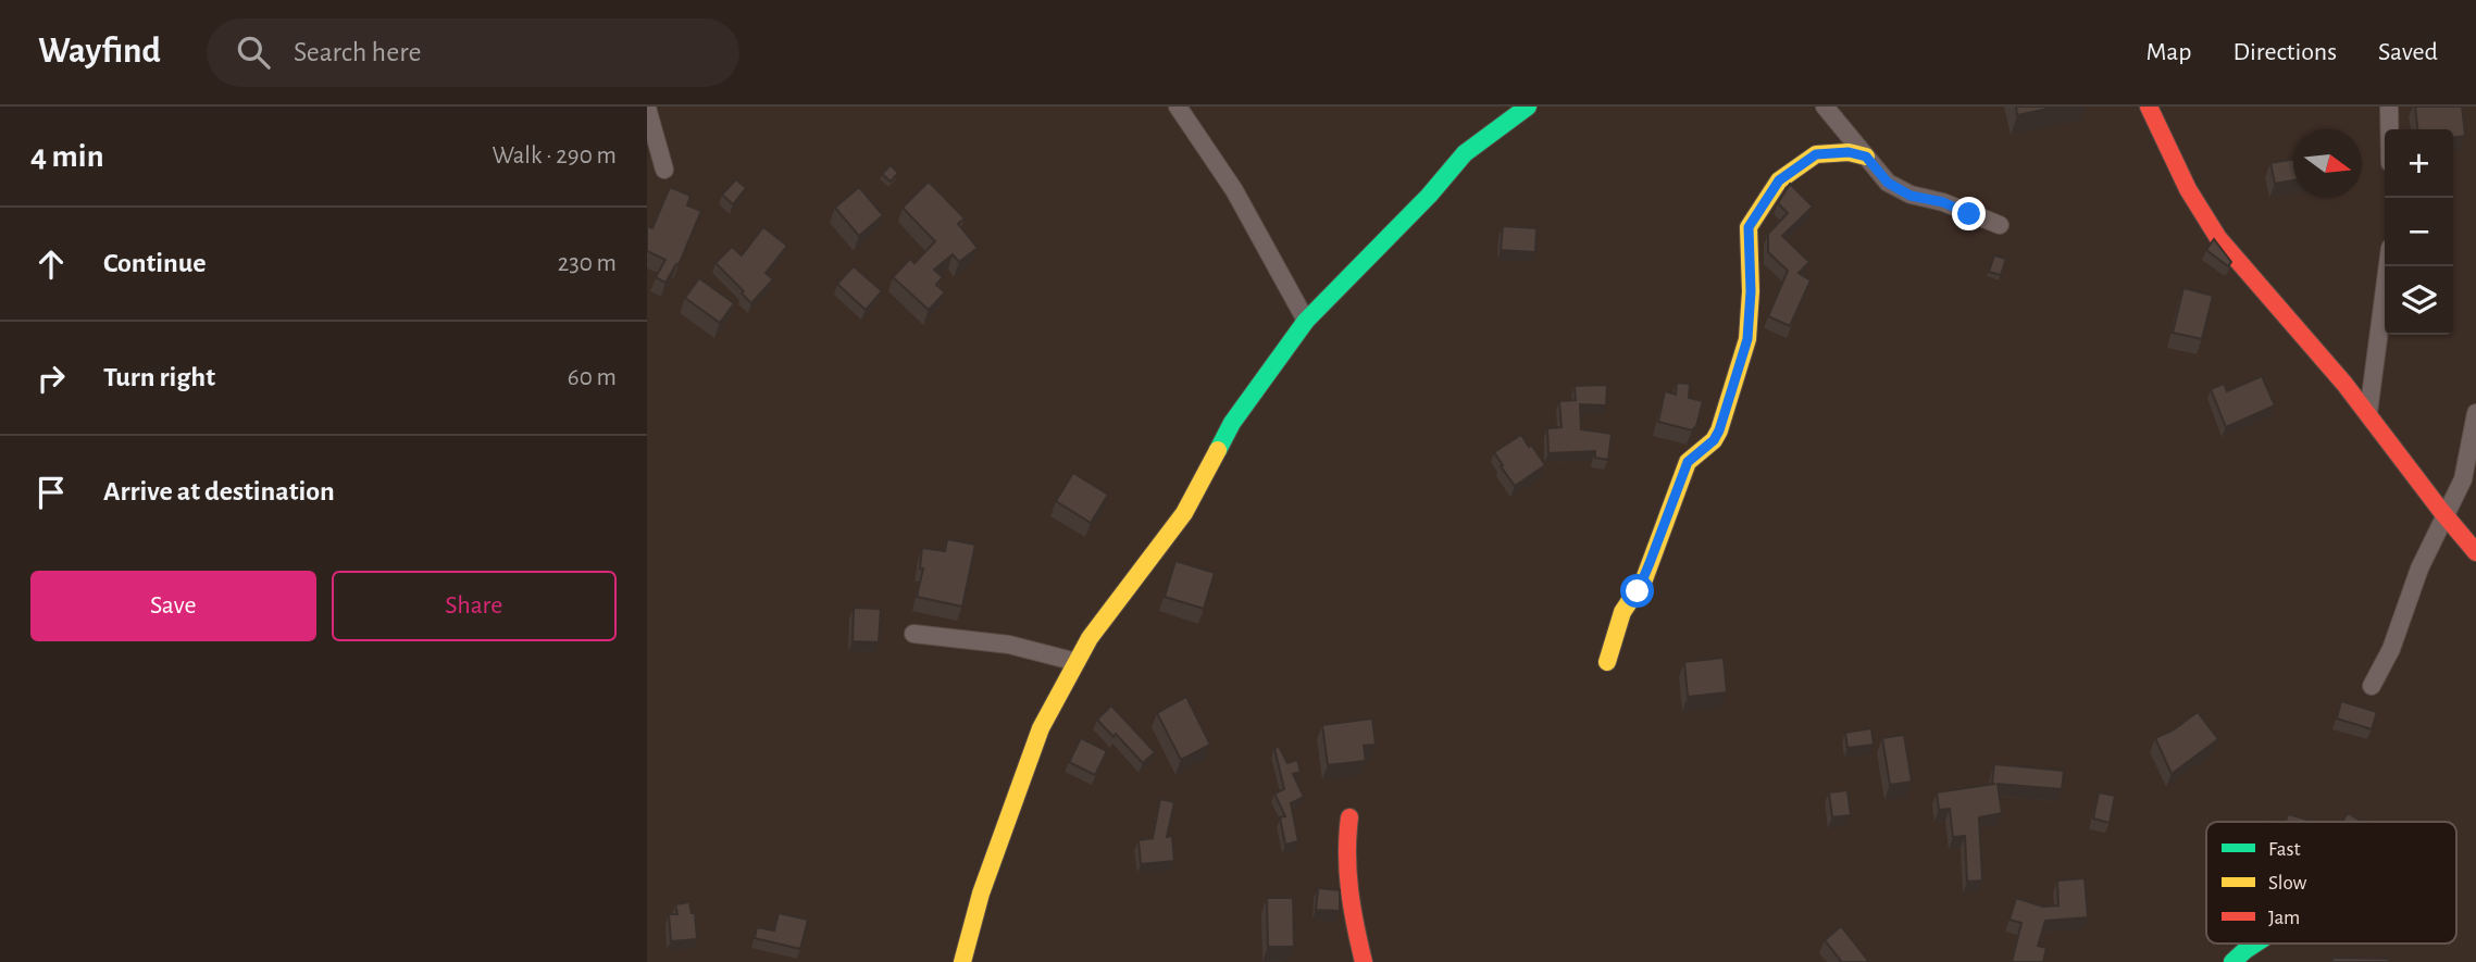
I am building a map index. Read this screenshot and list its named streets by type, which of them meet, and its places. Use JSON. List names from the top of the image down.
{
  "legend": ["Fast", "Slow", "Jam"],
  "north": "right",
  "page": {
    "header": "Wayfind",
    "search": "Search here",
    "nav": ["Map", "Directions", "Saved"],
    "heading": ["4 min", "Walk · 290 m"],
    "map_buttons": ["+", "−"],
    "list": [
      ["Continue", "230 m"],
      ["Turn right", "60 m"],
      "Arrive at destination"
    ],
    "buttons": ["Save", "Share"]
  }
}
